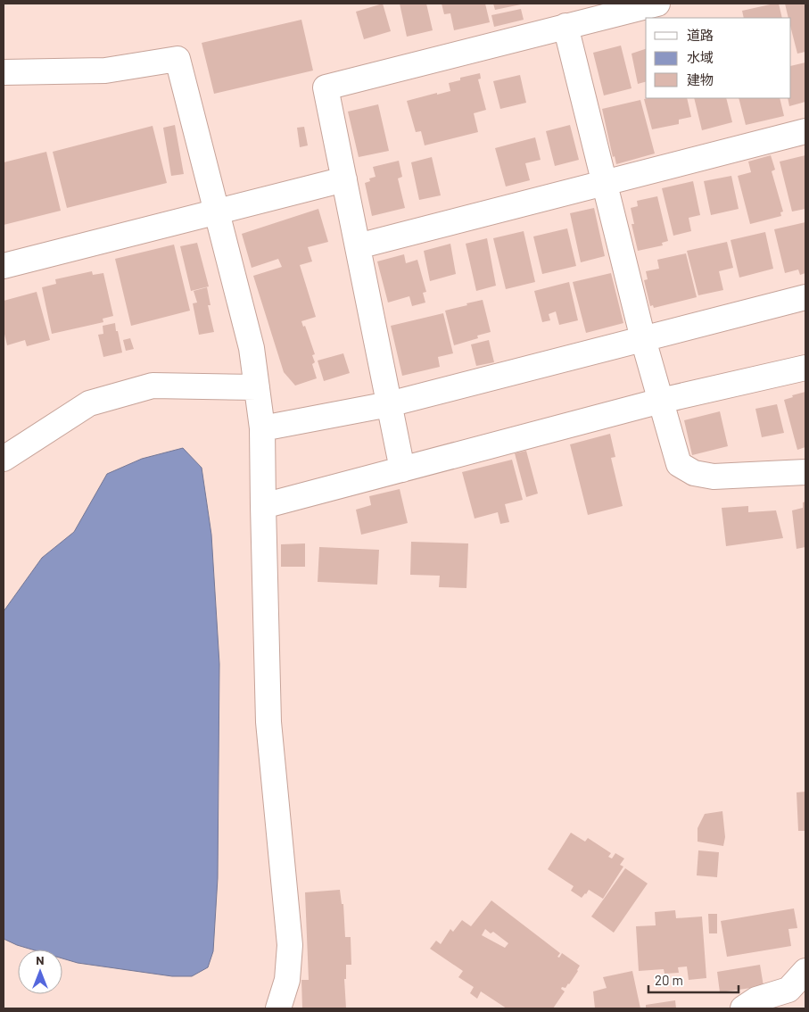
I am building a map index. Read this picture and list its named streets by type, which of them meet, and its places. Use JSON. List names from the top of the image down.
{
  "legend": ["道路", "水域", "建物"],
  "scale_bar": "20 m",
  "north": "top"
}
